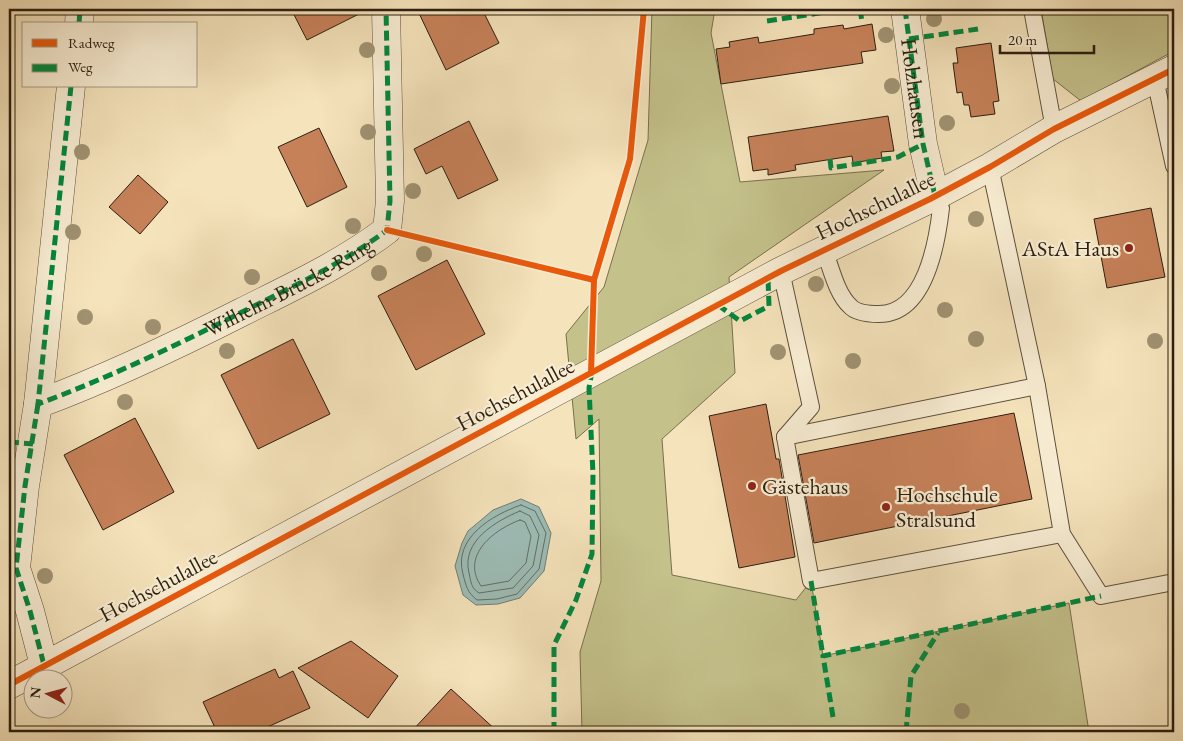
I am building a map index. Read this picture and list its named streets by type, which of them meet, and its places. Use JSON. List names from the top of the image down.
{
  "streets": {
    "street": ["Holzhausen", "Hochschulallee", "Wilhelm-Brücke-Ring"]
  },
  "crossings": [
    ["Holzhausen", "Hochschulallee"]
  ],
  "places": ["AStA Haus", "Gästehaus", "Hochschule Stralsund"],
  "legend": ["Radweg", "Weg"],
  "scale_bar": "20 m",
  "north": "left"
}
